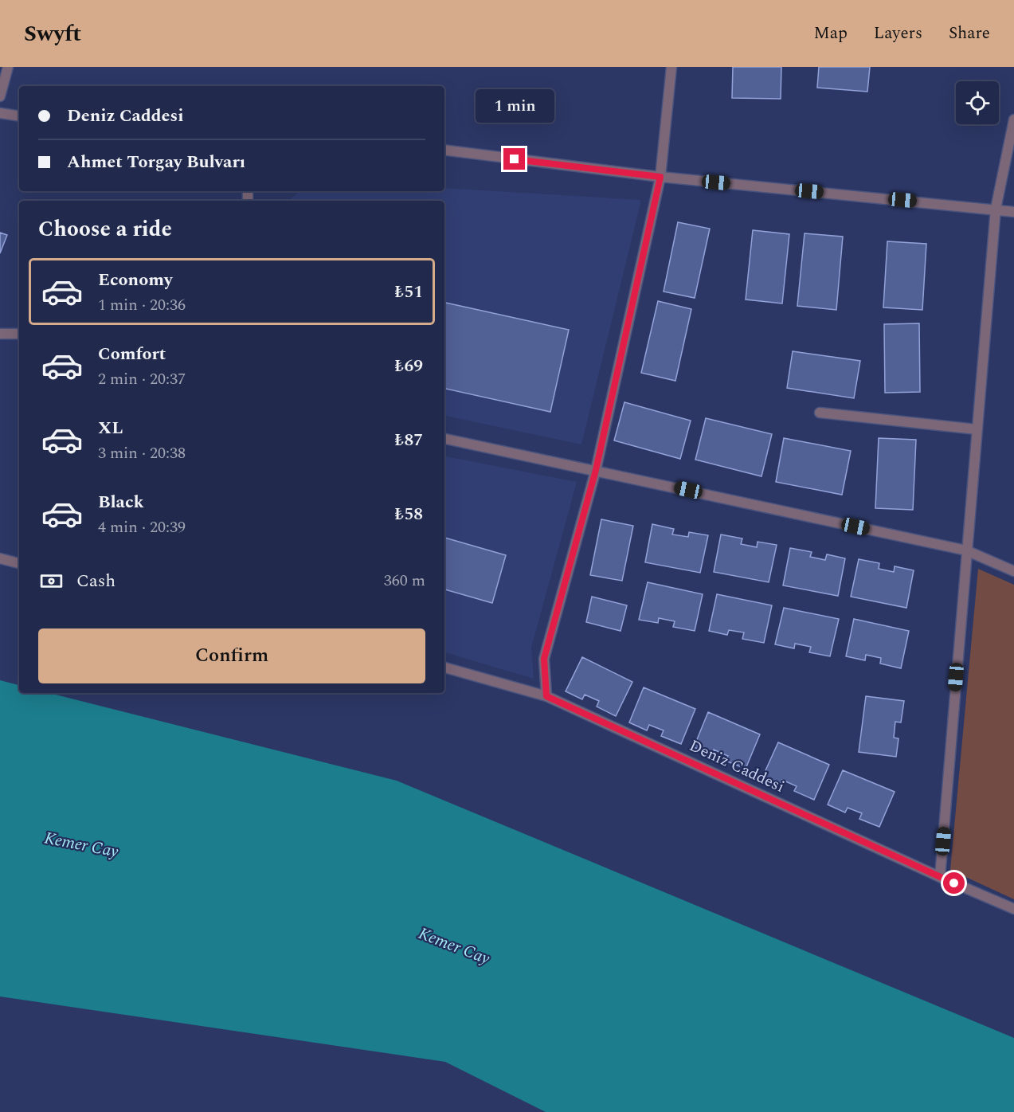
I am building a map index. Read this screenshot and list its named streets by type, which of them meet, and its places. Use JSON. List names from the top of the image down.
{
  "streets": {
    "street": ["Deniz Caddesi"]
  },
  "water": ["Kemer Cay"],
  "page": {
    "header": "Swyft",
    "nav": ["Map", "Layers", "Share"],
    "banner": ["Deniz Caddesi", "Ahmet Torgay Bulvarı"],
    "bubble": "1 min",
    "heading": "Choose a ride",
    "list": [
      {
        "name": "Economy",
        "note": "1 min · 20:36",
        "value": "₺51"
      },
      {
        "name": "Comfort",
        "note": "2 min · 20:37",
        "value": "₺69"
      },
      {
        "name": "XL",
        "note": "3 min · 20:38",
        "value": "₺87"
      },
      {
        "name": "Black",
        "note": "4 min · 20:39",
        "value": "₺58"
      }
    ],
    "pay": ["Cash", "360 m"],
    "buttons": "Confirm"
  }
}
